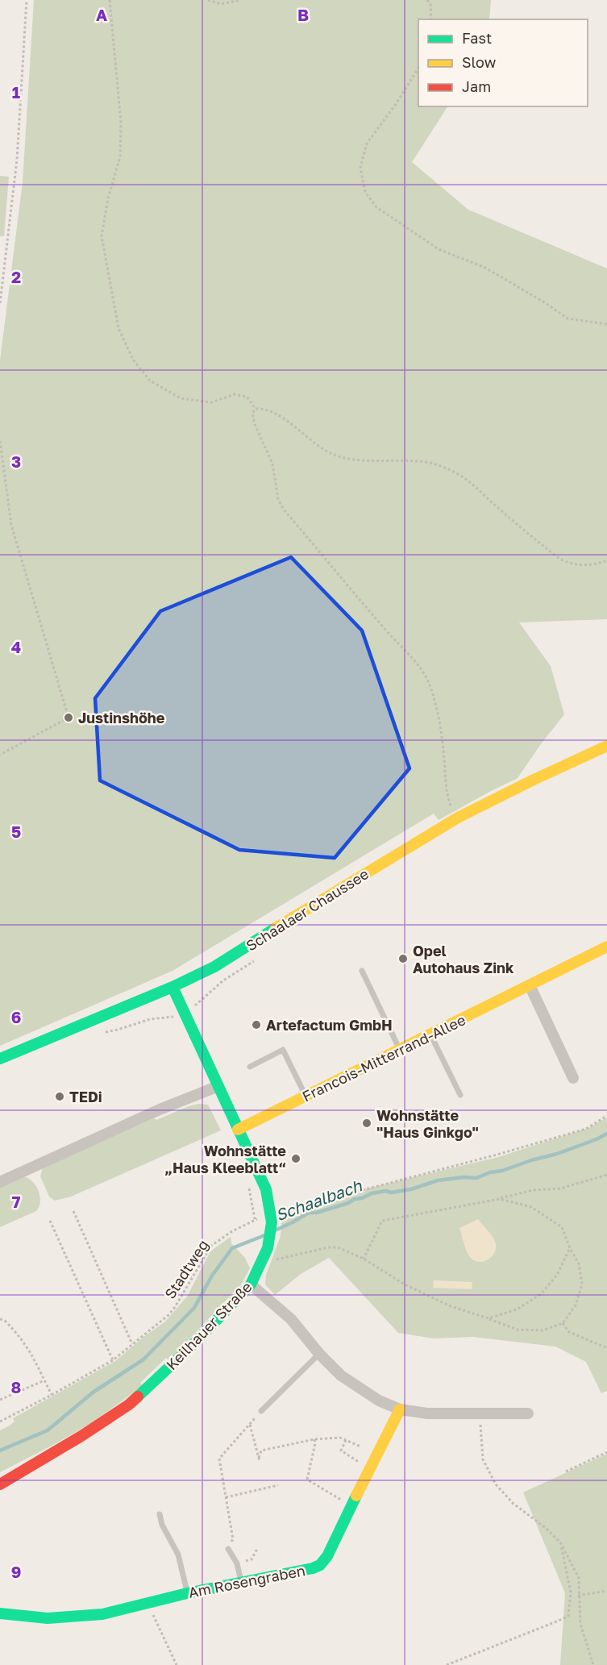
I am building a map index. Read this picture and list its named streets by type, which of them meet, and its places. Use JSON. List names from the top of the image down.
{
  "streets": {
    "street": [
      "Schaalaer Chaussee",
      "Francois-Mitterrand-Allee",
      "Keilhauer Straße",
      "Am Rosengraben"
    ],
    "path": ["Stadtweg"]
  },
  "crossings": [
    ["Schaalaer Chaussee", "Keilhauer Straße"],
    ["Francois-Mitterrand-Allee", "Keilhauer Straße"],
    ["Stadtweg", "Keilhauer Straße"]
  ],
  "water": ["Schaalbach"],
  "places": [
    "Justinshöhe",
    "Opel Autohaus Zink",
    "Artefactum GmbH",
    "TEDi",
    "Wohnstätte \"Haus Ginkgo\"",
    "Wohnstätte „Haus Kleeblatt“"
  ],
  "legend": ["Fast", "Slow", "Jam"],
  "grid": {
    "columns": ["A", "B"],
    "rows": [
      "1",
      "2",
      "3",
      "4",
      "5",
      "6",
      "7",
      "8",
      "9"
    ]
  }
}
